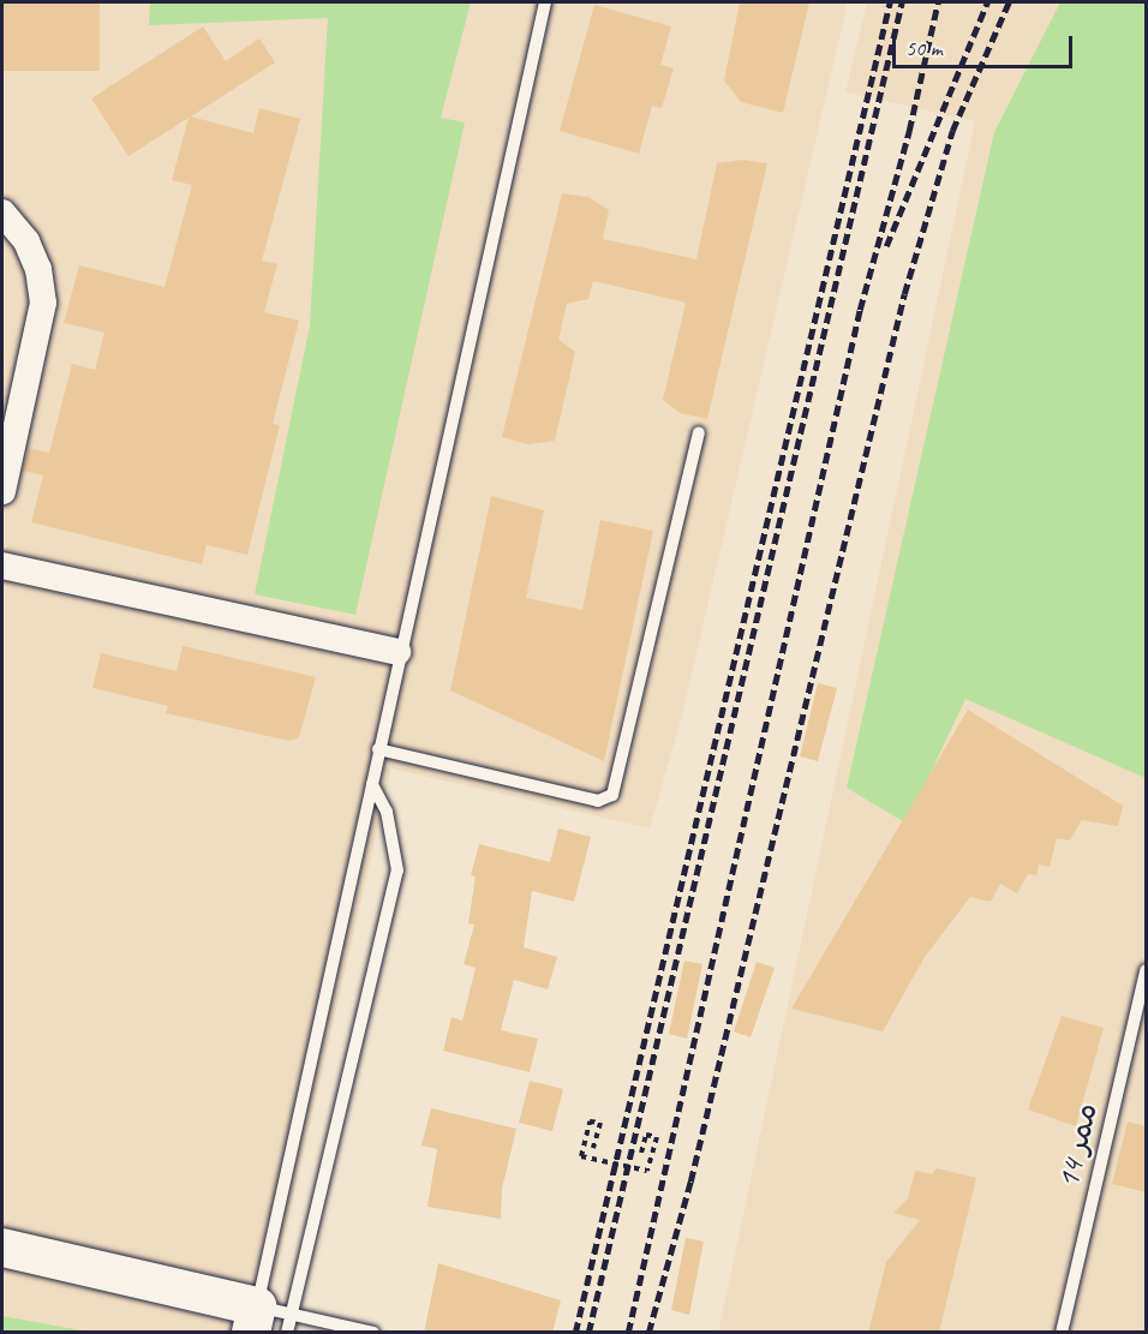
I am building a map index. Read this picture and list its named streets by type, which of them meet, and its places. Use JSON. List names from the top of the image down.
{
  "streets": {
    "lane": ["ممر 14"]
  },
  "scale_bar": "50 m"
}
